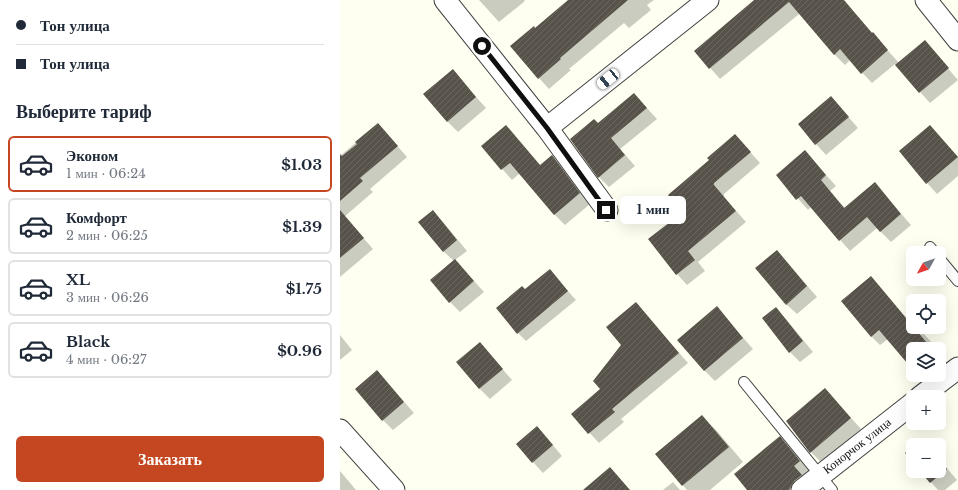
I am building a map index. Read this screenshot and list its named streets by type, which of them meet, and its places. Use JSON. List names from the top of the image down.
{
  "streets": {
    "street": ["Конорчок улица"]
  },
  "north": "bottom left",
  "page": {
    "banner": ["Тон улица", "Тон улица"],
    "heading": "Выберите тариф",
    "list": [
      {
        "name": "Эконом",
        "note": "1 мин · 06:24",
        "value": "$1.03"
      },
      {
        "name": "Комфорт",
        "note": "2 мин · 06:25",
        "value": "$1.39"
      },
      {
        "name": "XL",
        "note": "3 мин · 06:26",
        "value": "$1.75"
      },
      {
        "name": "Black",
        "note": "4 мин · 06:27",
        "value": "$0.96"
      }
    ],
    "bubble": "1 мин",
    "map_buttons": ["+", "−"],
    "buttons": "Заказать"
  }
}
